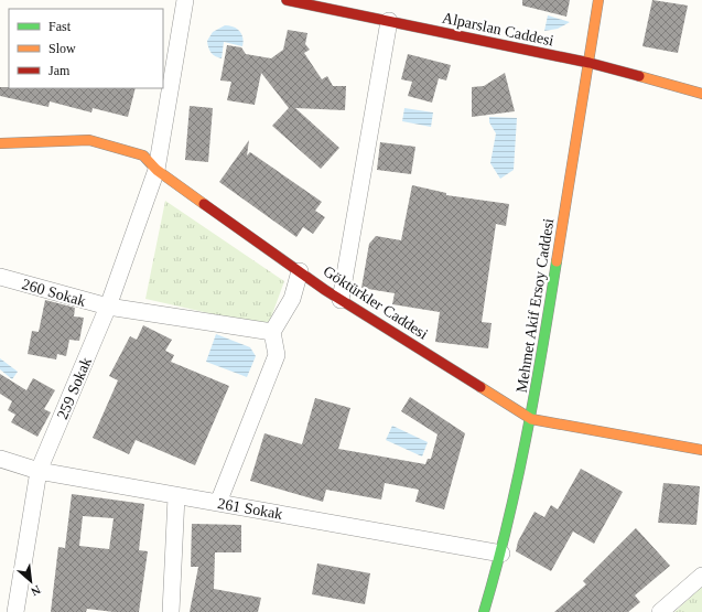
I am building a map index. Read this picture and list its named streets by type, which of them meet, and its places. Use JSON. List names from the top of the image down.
{
  "streets": {
    "street": [
      "Alparslan Caddesi",
      "260 Sokak",
      "Göktürkler Caddesi",
      "Mehmet Akif Ersoy Caddesi",
      "259 Sokak",
      "261 Sokak"
    ]
  },
  "crossings": [
    ["Alparslan Caddesi", "Mehmet Akif Ersoy Caddesi"],
    ["260 Sokak", "259 Sokak"],
    ["Göktürkler Caddesi", "Mehmet Akif Ersoy Caddesi"],
    ["Göktürkler Caddesi", "259 Sokak"],
    ["Mehmet Akif Ersoy Caddesi", "261 Sokak"],
    ["259 Sokak", "261 Sokak"]
  ],
  "legend": ["Fast", "Slow", "Jam"],
  "north": "bottom right"
}
